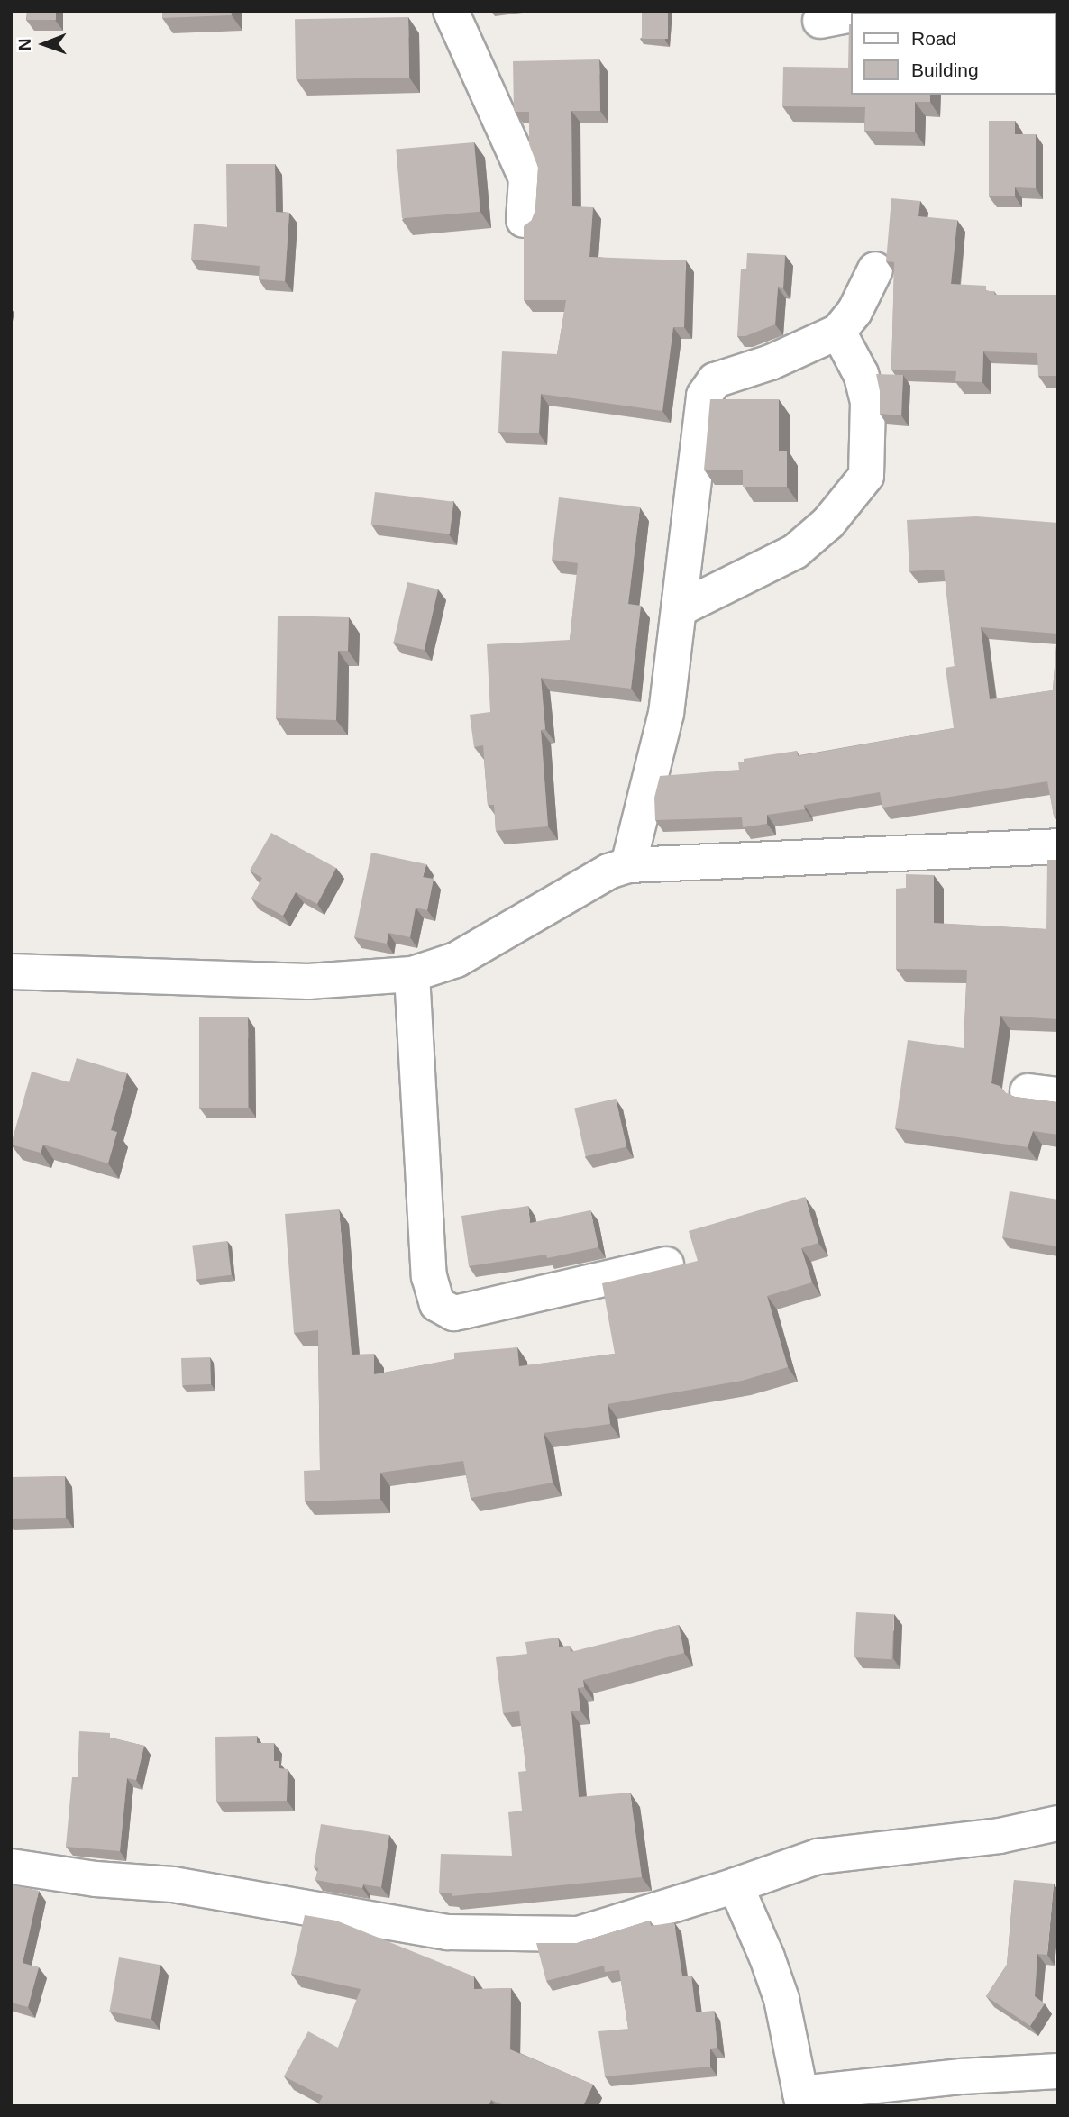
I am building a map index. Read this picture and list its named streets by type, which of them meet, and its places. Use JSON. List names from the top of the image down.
{
  "legend": ["Road", "Building"],
  "north": "left"
}
